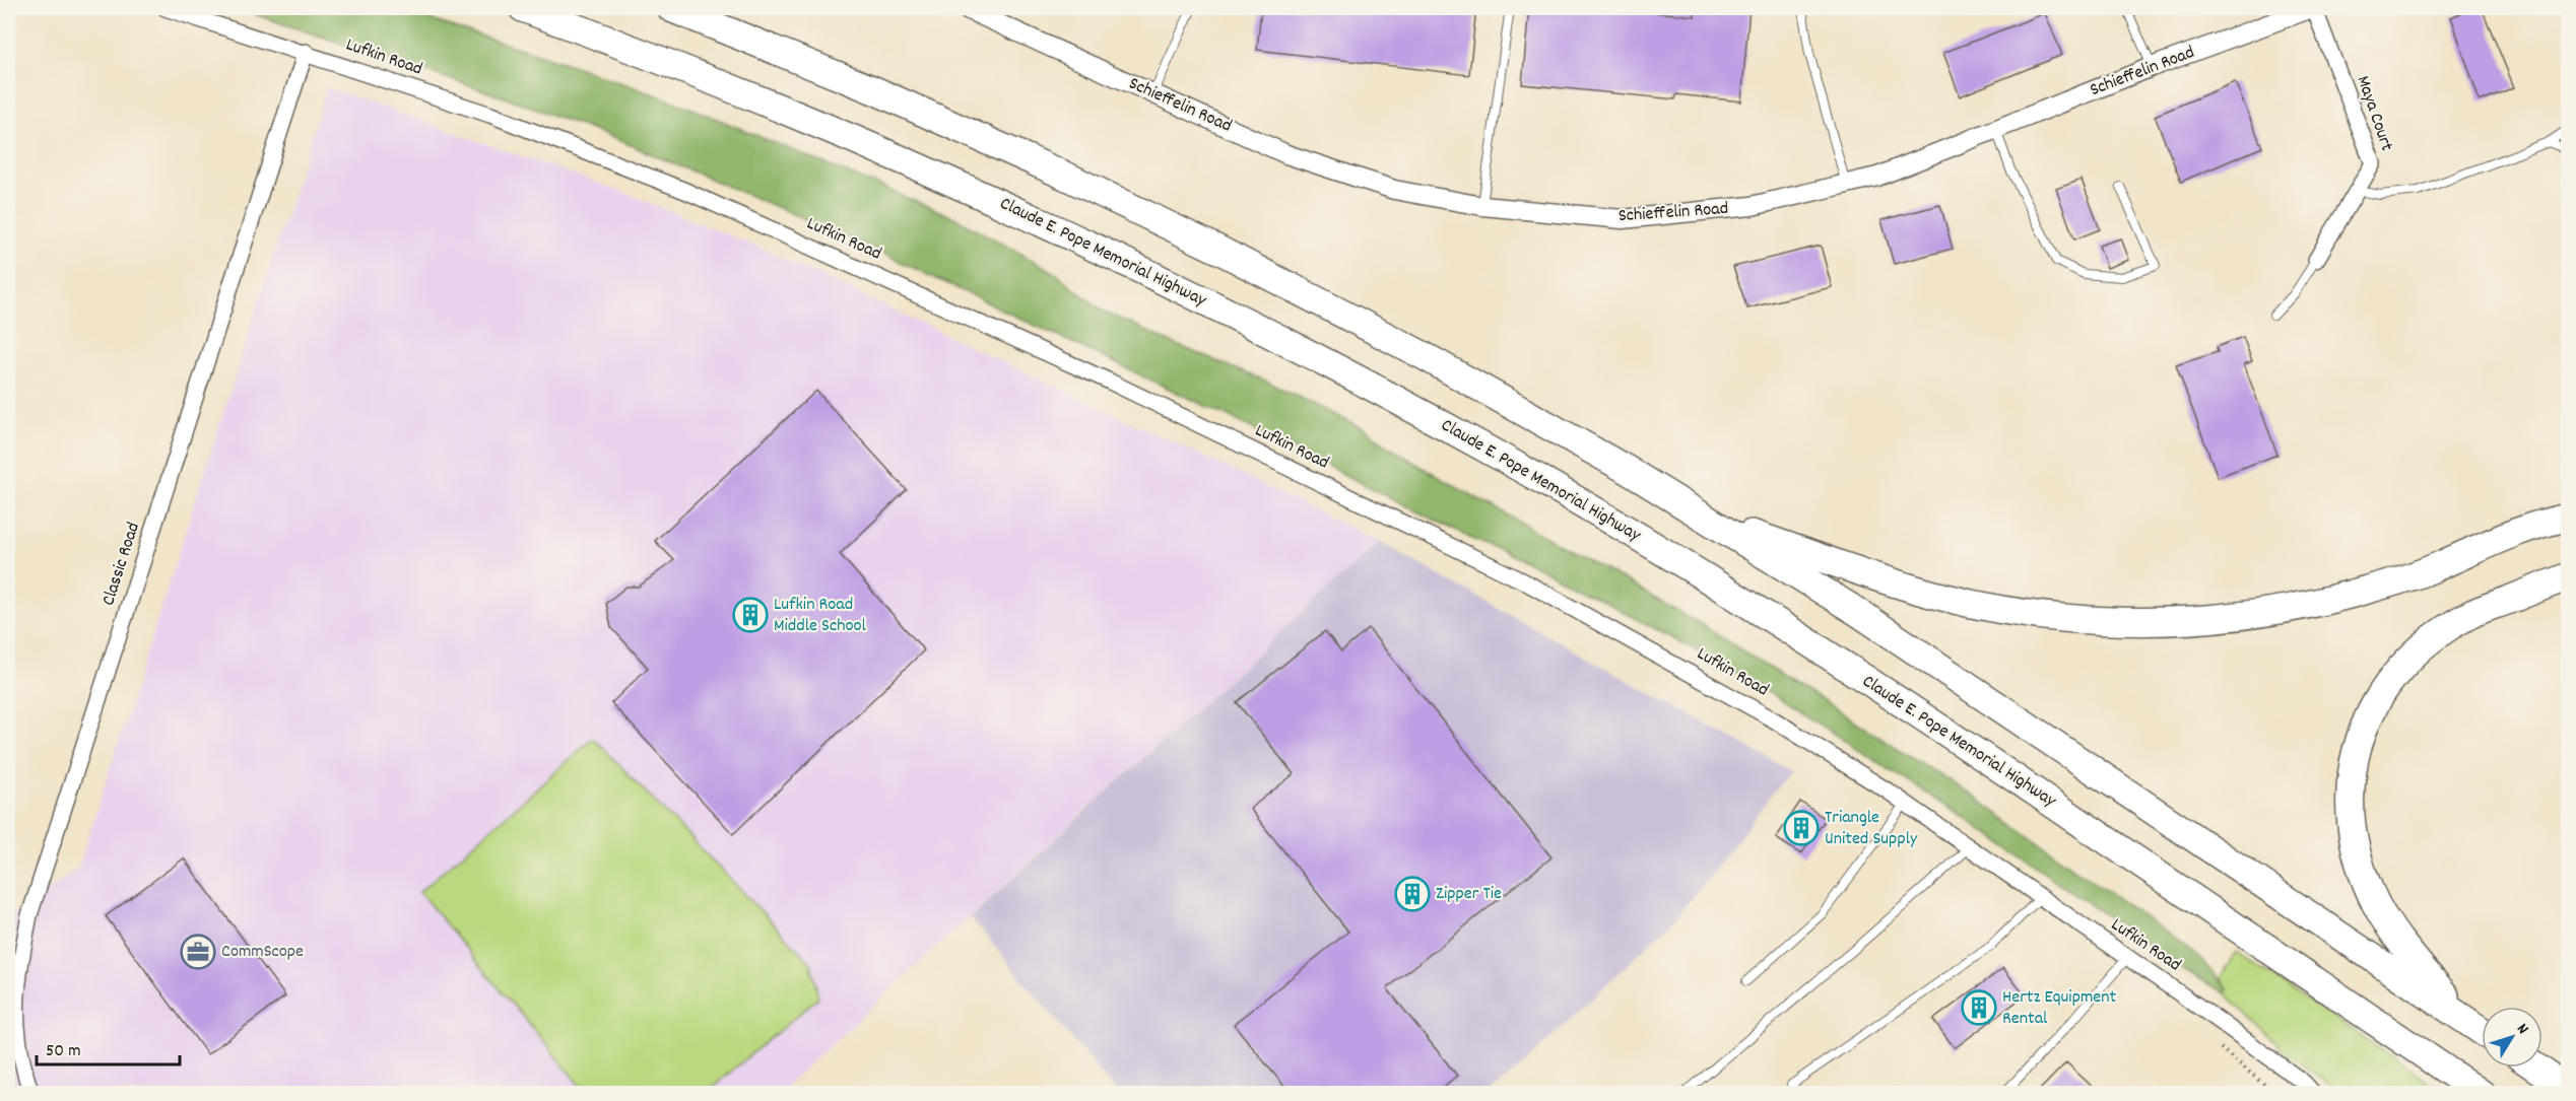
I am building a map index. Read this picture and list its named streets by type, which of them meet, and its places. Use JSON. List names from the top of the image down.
{
  "streets": {
    "highway": ["Claude E. Pope Memorial Highway"],
    "street": [
      "Lufkin Road",
      "Schieffelin Road",
      "Maya Court",
      "Classic Road"
    ]
  },
  "crossings": [
    ["Lufkin Road", "Classic Road"],
    ["Schieffelin Road", "Maya Court"]
  ],
  "places": {
    "building": [
      "Lufkin Road Middle School",
      "Triangle United Supply",
      "Zipper Tie",
      "Hertz Equipment Rental"
    ],
    "office": ["CommScope"]
  },
  "scale_bar": "50 m",
  "north": "top right"
}
